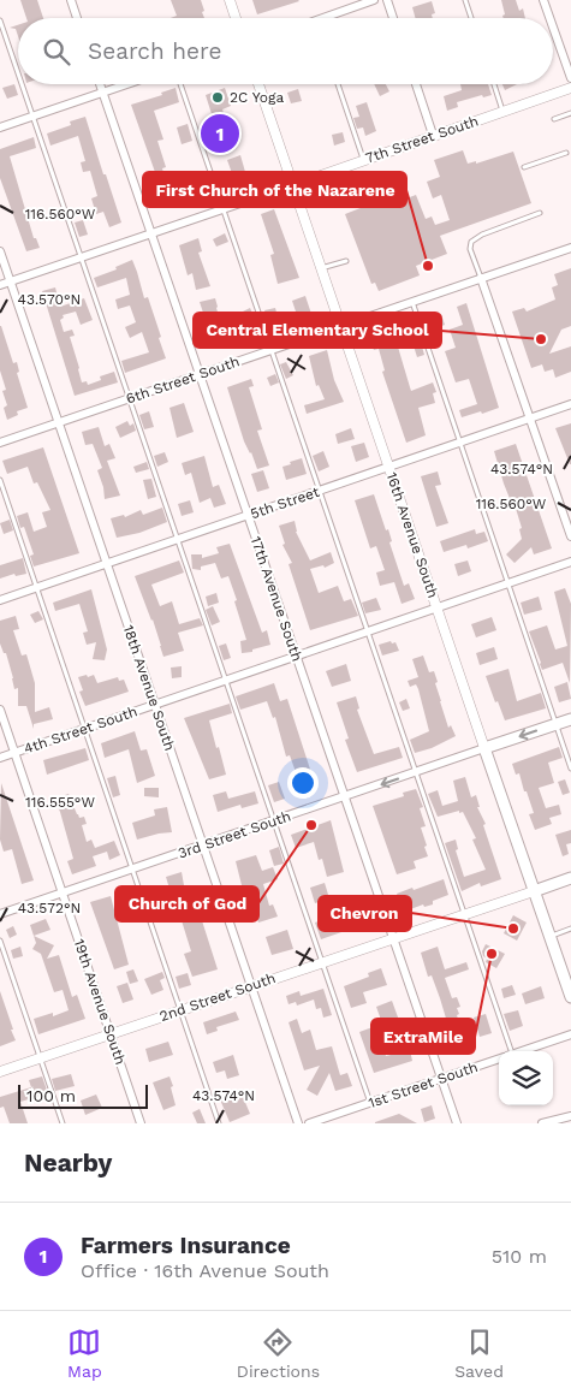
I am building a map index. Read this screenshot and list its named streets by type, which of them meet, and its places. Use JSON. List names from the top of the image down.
{
  "streets": {
    "main road": ["16th Avenue South", "3rd Street South", "2nd Street South"],
    "street": [
      "7th Street South",
      "6th Street South",
      "5th Street",
      "17th Avenue South",
      "18th Avenue South",
      "4th Street South",
      "19th Avenue South",
      "1st Street South"
    ]
  },
  "crossings": [
    ["7th Street South", "16th Avenue South"],
    ["7th Street South", "17th Avenue South"],
    ["7th Street South", "18th Avenue South"],
    ["6th Street South", "16th Avenue South"],
    ["6th Street South", "17th Avenue South"],
    ["6th Street South", "18th Avenue South"],
    ["5th Street", "16th Avenue South"],
    ["5th Street", "17th Avenue South"],
    ["5th Street", "18th Avenue South"],
    ["16th Avenue South", "4th Street South"],
    ["16th Avenue South", "3rd Street South"],
    ["16th Avenue South", "2nd Street South"],
    ["17th Avenue South", "4th Street South"],
    ["17th Avenue South", "3rd Street South"],
    ["17th Avenue South", "2nd Street South"],
    ["17th Avenue South", "1st Street South"],
    ["18th Avenue South", "4th Street South"],
    ["18th Avenue South", "3rd Street South"],
    ["18th Avenue South", "2nd Street South"],
    ["4th Street South", "19th Avenue South"],
    ["3rd Street South", "19th Avenue South"],
    ["2nd Street South", "19th Avenue South"]
  ],
  "places": [
    "2C Yoga",
    "First Church of the Nazarene",
    "Central Elementary School",
    "Church of God",
    "Chevron",
    "ExtraMile"
  ],
  "scale_bar": "100 m",
  "page": {
    "search": "Search here",
    "pins": "1",
    "scale": "100 m",
    "heading": "Nearby",
    "list": [
      {
        "mark": "1",
        "name": "Farmers Insurance",
        "note": "Office · 16th Avenue South",
        "value": "510 m"
      }
    ],
    "nav": ["Map", "Directions", "Saved"]
  },
  "coordinates": [
    "116.560°W",
    "43.570°N",
    "43.574°N",
    "116.555°W",
    "43.572°N"
  ]
}
